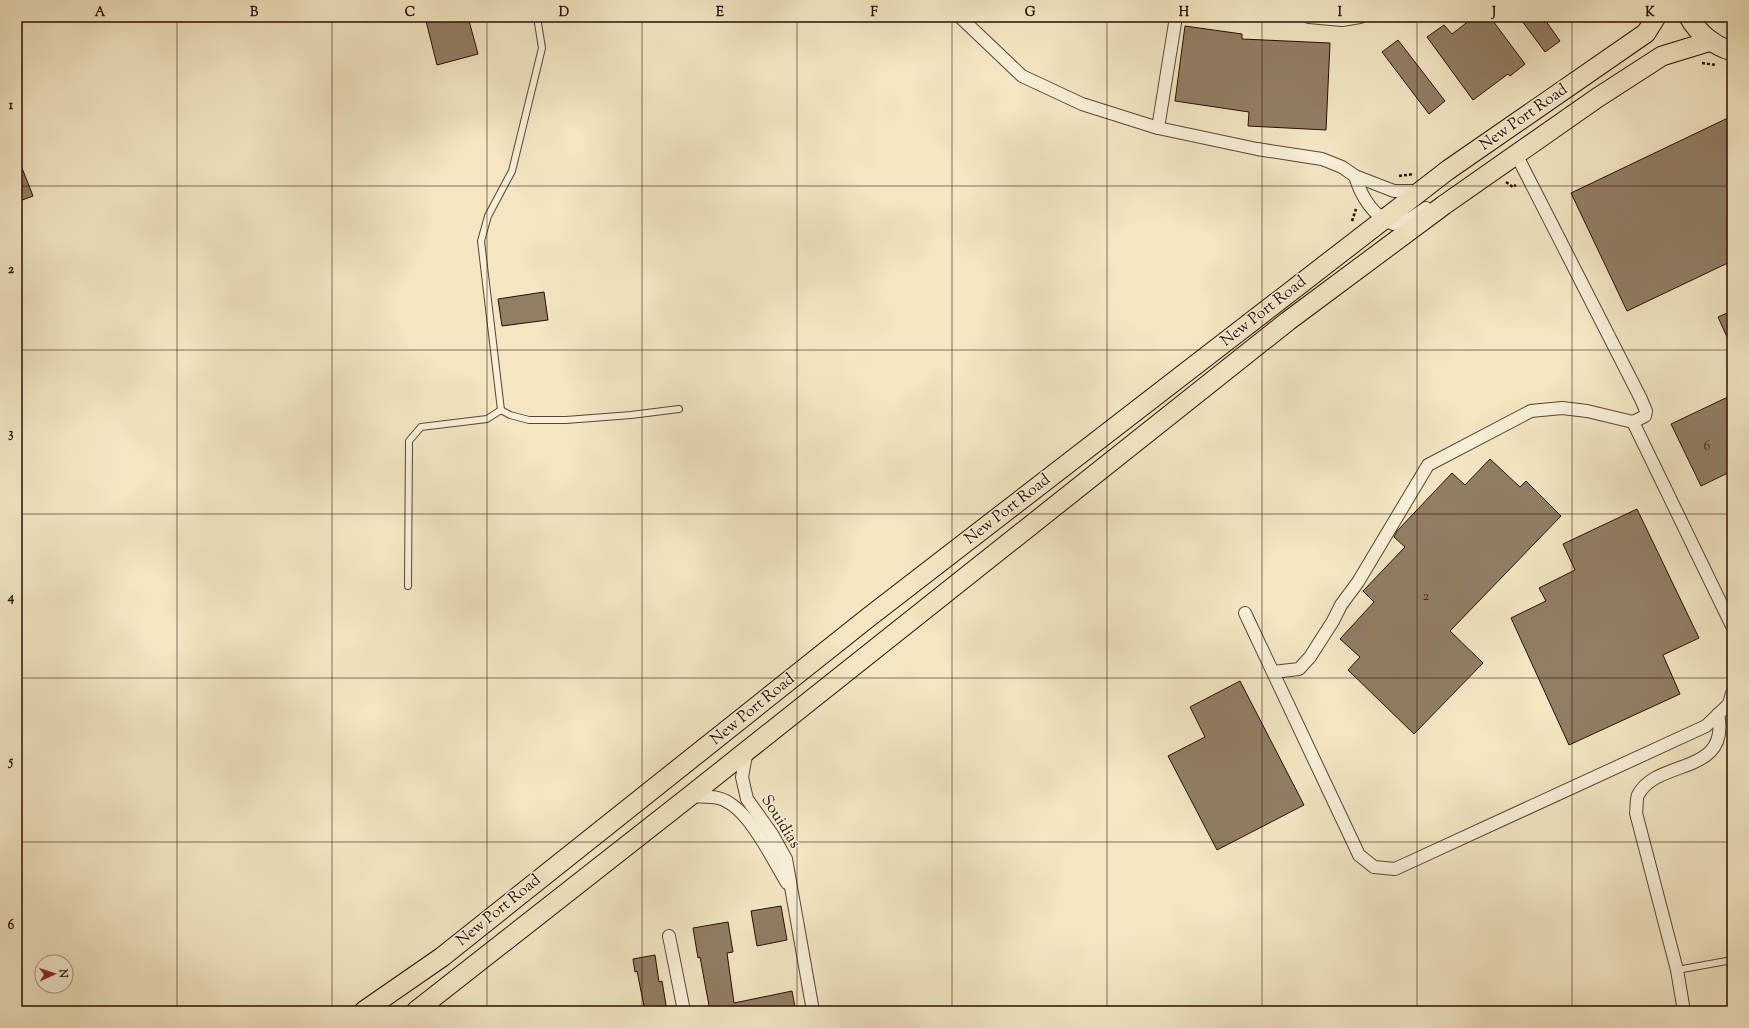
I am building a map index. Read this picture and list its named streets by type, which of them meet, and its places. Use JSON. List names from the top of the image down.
{
  "streets": {
    "main road": ["New Port Road"],
    "street": ["Souidias"]
  },
  "crossings": [
    ["New Port Road", "Souidias"]
  ],
  "house_numbers": ["6", "2"],
  "north": "right",
  "grid": {
    "columns": [
      "A",
      "B",
      "C",
      "D",
      "E",
      "F",
      "G",
      "H",
      "I",
      "J",
      "K"
    ],
    "rows": [
      "1",
      "2",
      "3",
      "4",
      "5",
      "6"
    ]
  }
}
